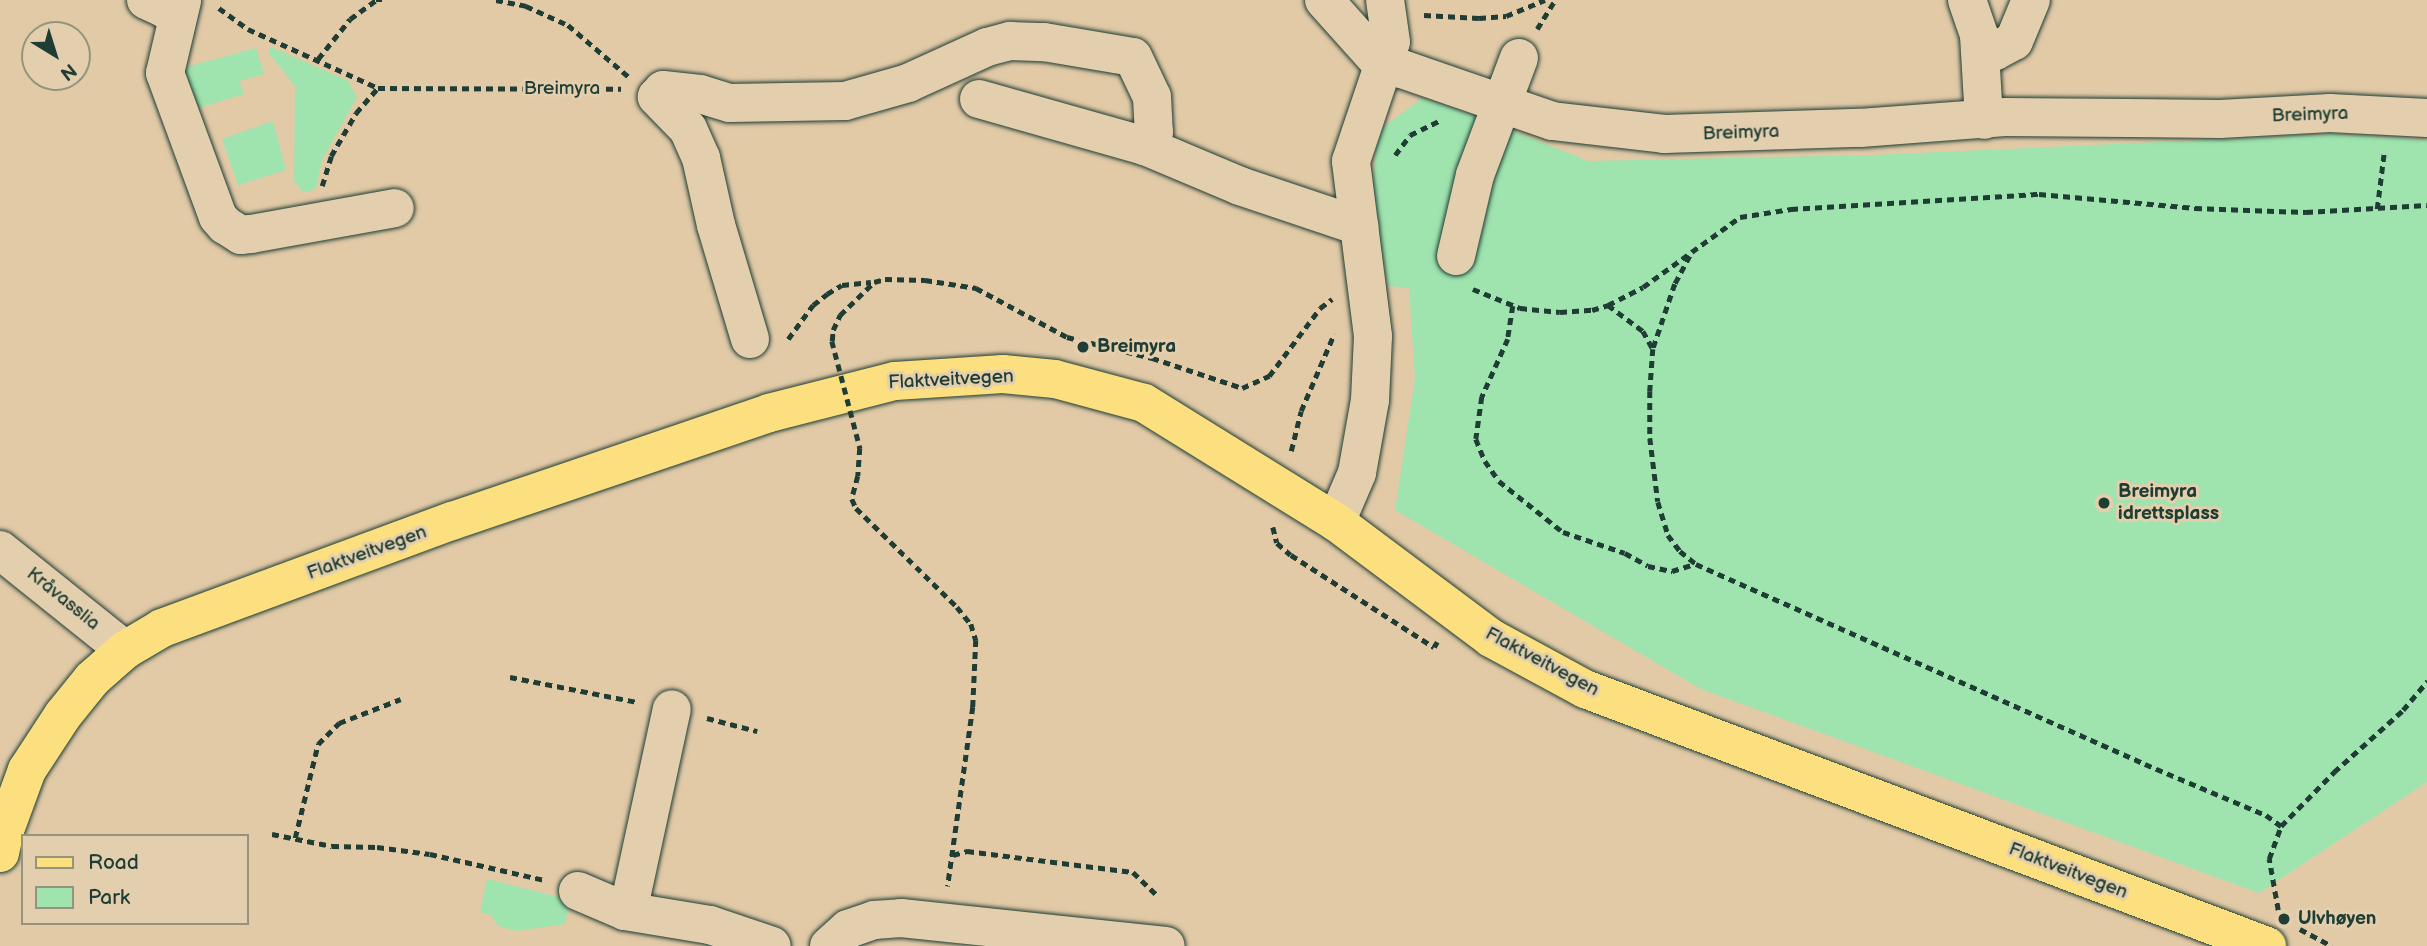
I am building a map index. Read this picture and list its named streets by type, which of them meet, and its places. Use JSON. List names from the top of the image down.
{
  "streets": {
    "main road": ["Flaktveitvegen"],
    "street": ["Breimyra", "Kråvasslia"]
  },
  "crossings": [
    ["Flaktveitvegen", "Kråvasslia"]
  ],
  "places": ["Breimyra", "Breimyra idrettsplass", "Ulvhøyen"],
  "legend": ["Road", "Park"],
  "north": "bottom right"
}
